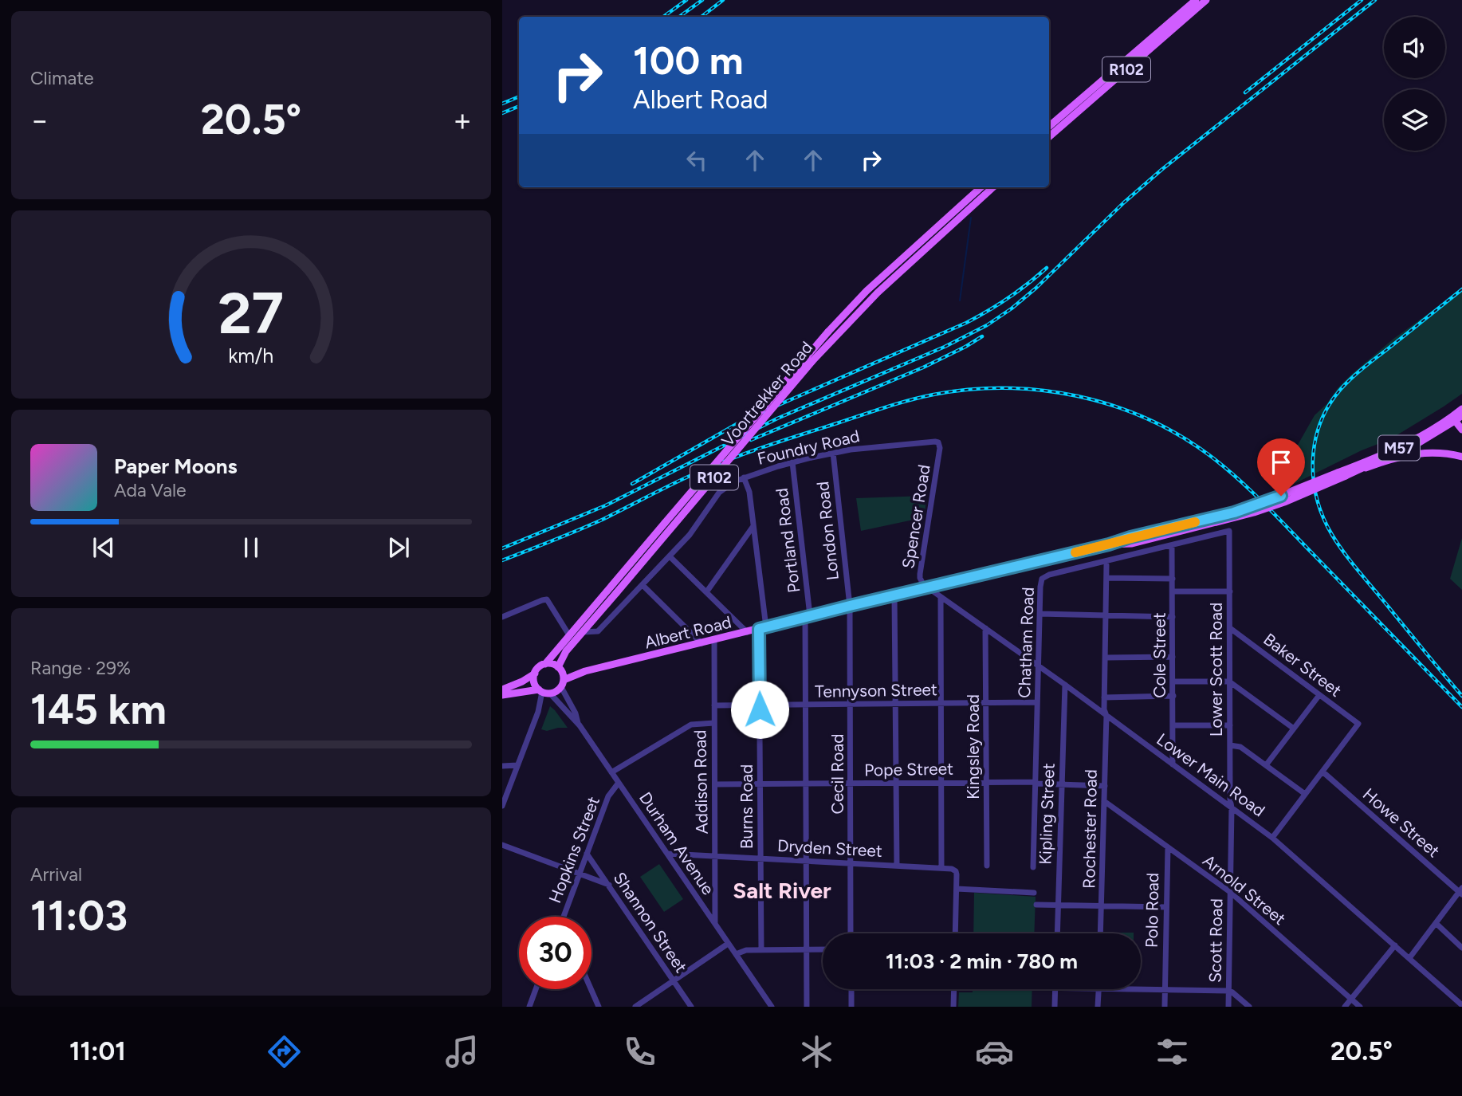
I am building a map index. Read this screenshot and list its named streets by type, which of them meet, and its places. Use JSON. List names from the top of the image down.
{
  "streets": {
    "main road": [
      "R102",
      "Voortrekker Road",
      "M57",
      "Albert Road"
    ],
    "street": [
      "Foundry Road",
      "Spencer Road",
      "London Road",
      "Portland Road",
      "Chatham Road",
      "Cole Street",
      "Baker Street",
      "Lower Scott Road",
      "Tennyson Street",
      "Kingsley Road",
      "Pope Street",
      "Cecil Road",
      "Lower Main Road",
      "Addison Road",
      "Burns Road",
      "Kipling Street",
      "Howe Street",
      "Rochester Road",
      "Durham Avenue",
      "Dryden Street",
      "Hopkins Street",
      "Arnold Street",
      "Polo Road",
      "Shannon Street",
      "Scott Road"
    ]
  },
  "crossings": [
    ["R102", "Voortrekker Road"],
    ["R102", "Albert Road"],
    ["R102", "Durham Avenue"],
    ["Voortrekker Road", "Foundry Road"],
    ["Voortrekker Road", "Albert Road"],
    ["Voortrekker Road", "Durham Avenue"],
    ["Foundry Road", "Spencer Road"],
    ["Foundry Road", "London Road"],
    ["Foundry Road", "Portland Road"],
    ["Foundry Road", "Burns Road"],
    ["M57", "Spencer Road"],
    ["M57", "Albert Road"],
    ["M57", "Lower Main Road"],
    ["Spencer Road", "Albert Road"],
    ["Spencer Road", "Lower Main Road"],
    ["London Road", "Albert Road"],
    ["London Road", "Cecil Road"],
    ["Portland Road", "Albert Road"],
    ["Portland Road", "Tennyson Street"],
    ["Portland Road", "Pope Street"],
    ["Portland Road", "Dryden Street"],
    ["Albert Road", "Cecil Road"],
    ["Albert Road", "Lower Main Road"],
    ["Albert Road", "Addison Road"],
    ["Albert Road", "Burns Road"],
    ["Albert Road", "Durham Avenue"],
    ["Chatham Road", "Cole Street"],
    ["Chatham Road", "Lower Scott Road"],
    ["Chatham Road", "Tennyson Street"],
    ["Chatham Road", "Pope Street"],
    ["Chatham Road", "Lower Main Road"],
    ["Cole Street", "Lower Main Road"],
    ["Baker Street", "Lower Scott Road"],
    ["Baker Street", "Howe Street"],
    ["Lower Scott Road", "Lower Main Road"],
    ["Lower Scott Road", "Scott Road"],
    ["Tennyson Street", "Kingsley Road"],
    ["Tennyson Street", "Cecil Road"],
    ["Tennyson Street", "Addison Road"],
    ["Tennyson Street", "Burns Road"],
    ["Kingsley Road", "Pope Street"],
    ["Kingsley Road", "Lower Main Road"],
    ["Pope Street", "Cecil Road"],
    ["Pope Street", "Addison Road"],
    ["Pope Street", "Burns Road"],
    ["Pope Street", "Kipling Street"],
    ["Pope Street", "Rochester Road"],
    ["Cecil Road", "Dryden Street"],
    ["Lower Main Road", "Kipling Street"],
    ["Lower Main Road", "Rochester Road"],
    ["Lower Main Road", "Scott Road"],
    ["Addison Road", "Durham Avenue"],
    ["Addison Road", "Dryden Street"],
    ["Burns Road", "Dryden Street"],
    ["Rochester Road", "Arnold Street"],
    ["Durham Avenue", "Dryden Street"],
    ["Durham Avenue", "Hopkins Street"],
    ["Hopkins Street", "Shannon Street"],
    ["Arnold Street", "Polo Road"],
    ["Arnold Street", "Scott Road"]
  ],
  "districts": ["Salt River"],
  "page": {
    "tile": [
      "Climate",
      ["Range · 29%", "145 km"],
      ["Arrival", "11:03"]
    ],
    "turn": ["100 m", "Albert Road"],
    "heat": ["−", "20.5°", "+"],
    "song": ["Paper Moons", "Ada Vale"],
    "limit": "30",
    "trip": "11:03 · 2 min · 780 m",
    "tabs": ["11:01", "20.5°"],
    "gauge": ["27", "km/h"]
  }
}
